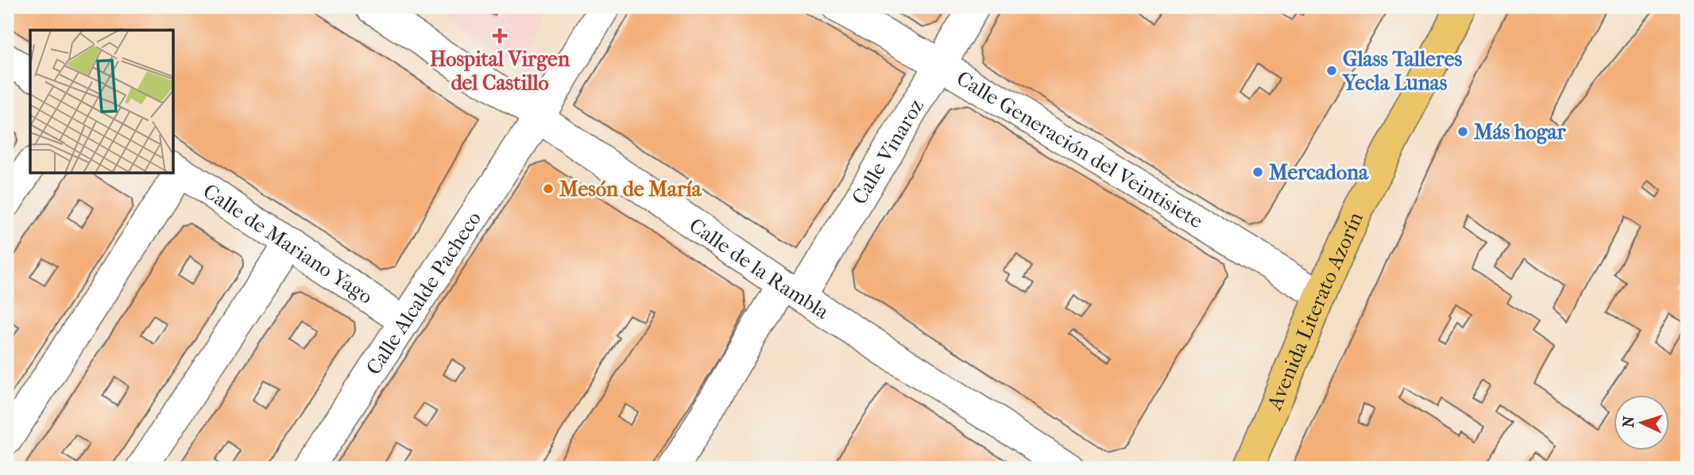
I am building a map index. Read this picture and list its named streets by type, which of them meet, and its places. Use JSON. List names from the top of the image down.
{
  "streets": {
    "main road": ["Avenida Literato Azorín"],
    "street": [
      "Calle Generación del Veintisiete",
      "Calle Vinaroz",
      "Calle de Mariano Yago",
      "Calle de la Rambla",
      "Calle Alcalde Pacheco"
    ]
  },
  "crossings": [
    ["Calle Generación del Veintisiete", "Calle Vinaroz"],
    ["Calle Generación del Veintisiete", "Avenida Literato Azorín"],
    ["Calle Vinaroz", "Calle de la Rambla"],
    ["Calle de Mariano Yago", "Calle Alcalde Pacheco"],
    ["Calle de la Rambla", "Calle Alcalde Pacheco"]
  ],
  "places": {
    "health": ["Hospital Virgen del Castillo"],
    "other": [
      "Glass Talleres Yecla Lunas",
      "Más hogar",
      "Mercadona",
      "Mesón de María"
    ]
  },
  "north": "left"
}
